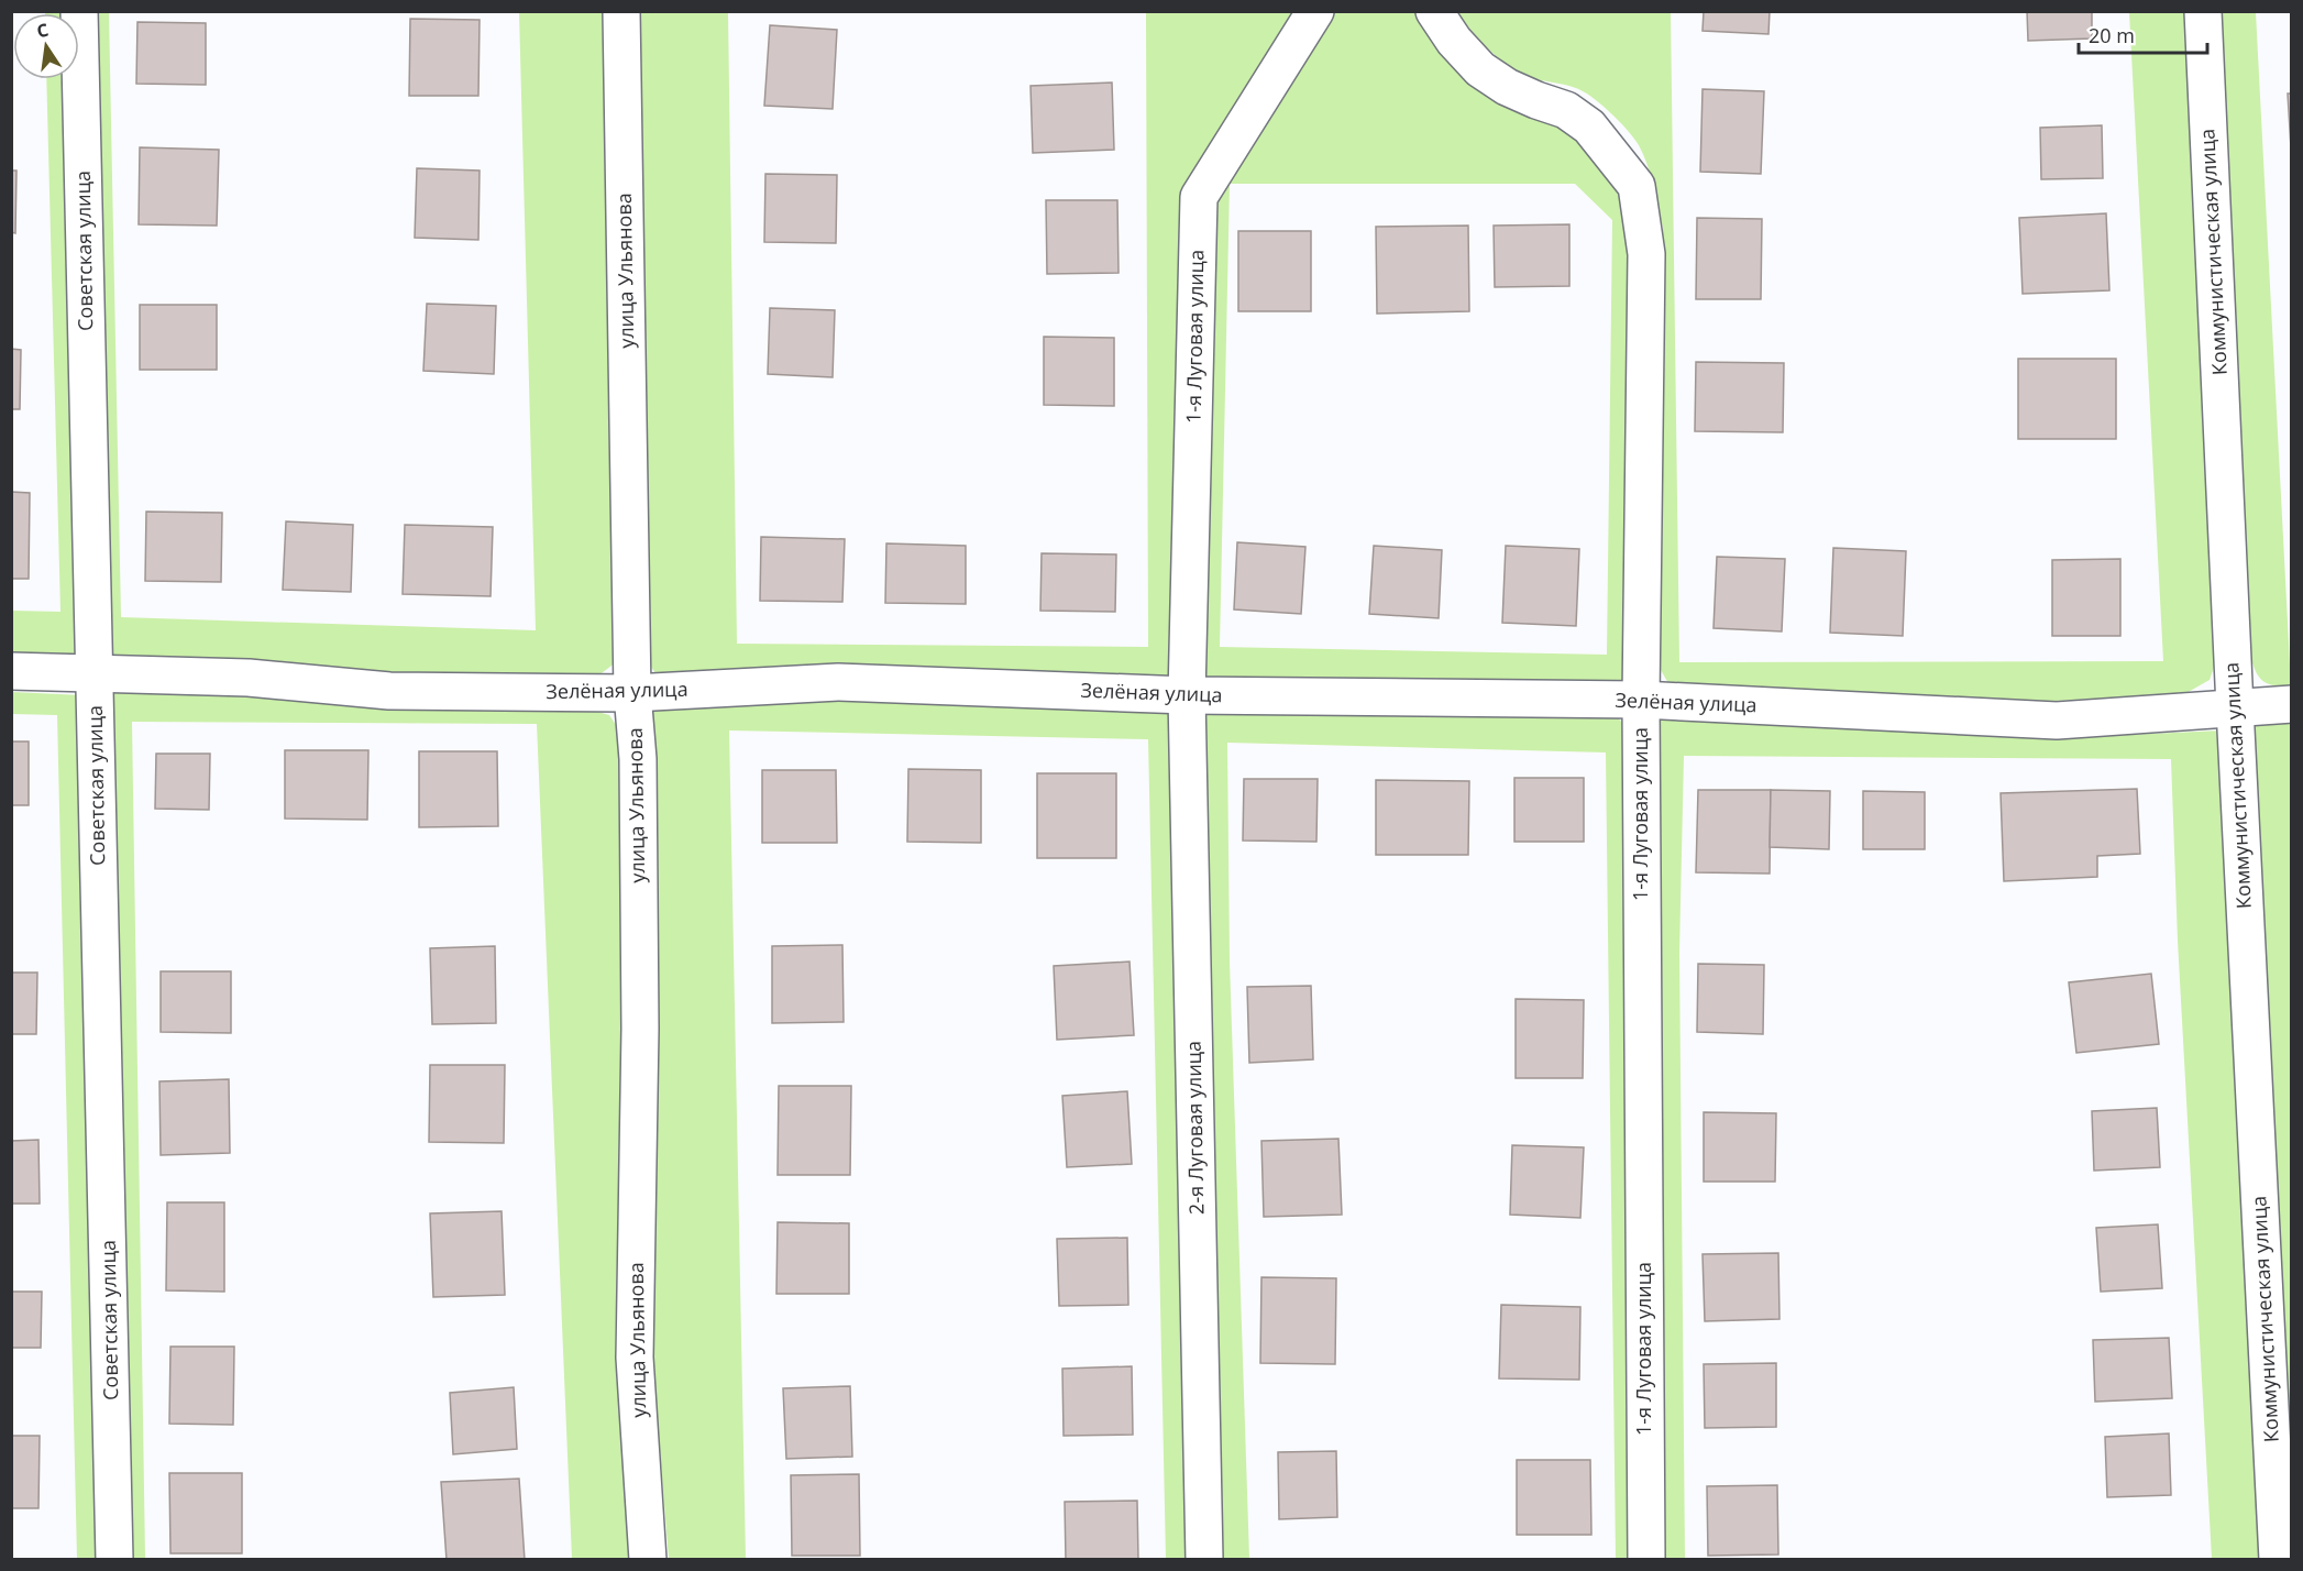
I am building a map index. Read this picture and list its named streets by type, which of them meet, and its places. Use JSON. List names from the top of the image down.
{
  "streets": {
    "street": [
      "Советская улица",
      "Коммунистическая улица",
      "улица Ульянова",
      "1-я Луговая улица",
      "Зелёная улица",
      "2-я Луговая улица"
    ]
  },
  "crossings": [
    ["Советская улица", "Зелёная улица"],
    ["Коммунистическая улица", "Зелёная улица"],
    ["улица Ульянова", "Зелёная улица"],
    ["1-я Луговая улица", "Зелёная улица"],
    ["1-я Луговая улица", "2-я Луговая улица"],
    ["Зелёная улица", "2-я Луговая улица"]
  ],
  "scale_bar": "20 m",
  "north": "top"
}
